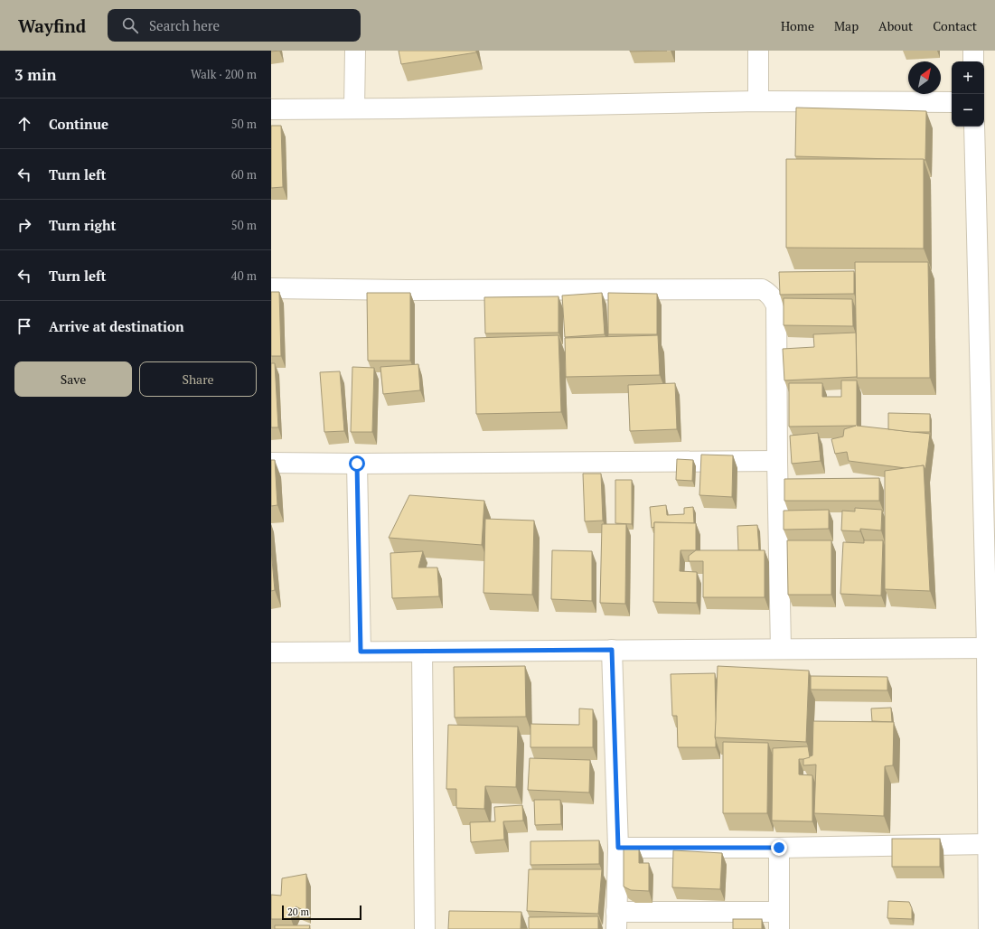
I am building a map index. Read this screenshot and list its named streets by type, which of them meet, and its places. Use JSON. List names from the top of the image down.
{
  "scale_bar": "20 m",
  "north": "top right",
  "page": {
    "header": "Wayfind",
    "search": "Search here",
    "nav": [
      "Home",
      "Map",
      "About",
      "Contact"
    ],
    "heading": ["3 min", "Walk · 200 m"],
    "map_buttons": ["+", "−"],
    "list": [
      ["Continue", "50 m"],
      ["Turn left", "60 m"],
      ["Turn right", "50 m"],
      ["Turn left", "40 m"],
      "Arrive at destination"
    ],
    "buttons": ["Save", "Share"],
    "scale": "20 m"
  }
}
